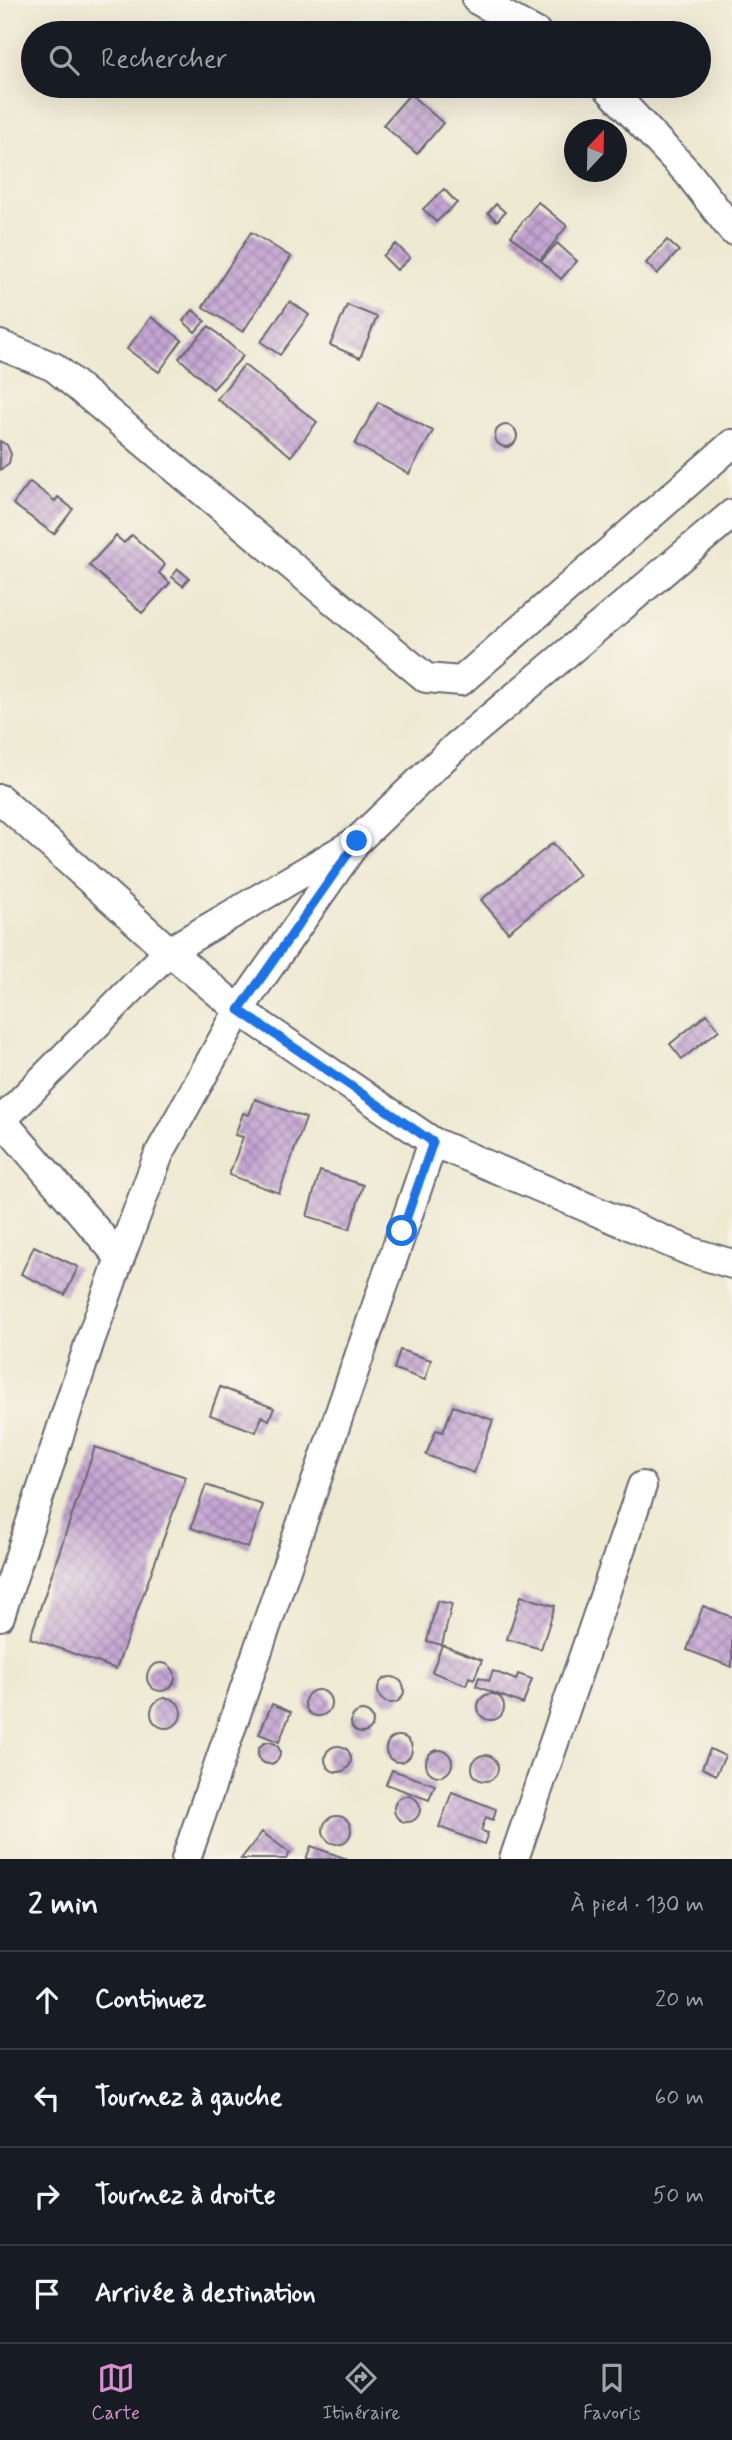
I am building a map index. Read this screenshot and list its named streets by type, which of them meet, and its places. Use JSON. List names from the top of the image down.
{
  "north": "top",
  "page": {
    "search": "Rechercher",
    "heading": ["2 min", "À pied · 130 m"],
    "list": [
      ["Continuez", "20 m"],
      ["Tournez à gauche", "60 m"],
      ["Tournez à droite", "50 m"],
      "Arrivée à destination"
    ],
    "nav": ["Carte", "Itinéraire", "Favoris"]
  }
}
